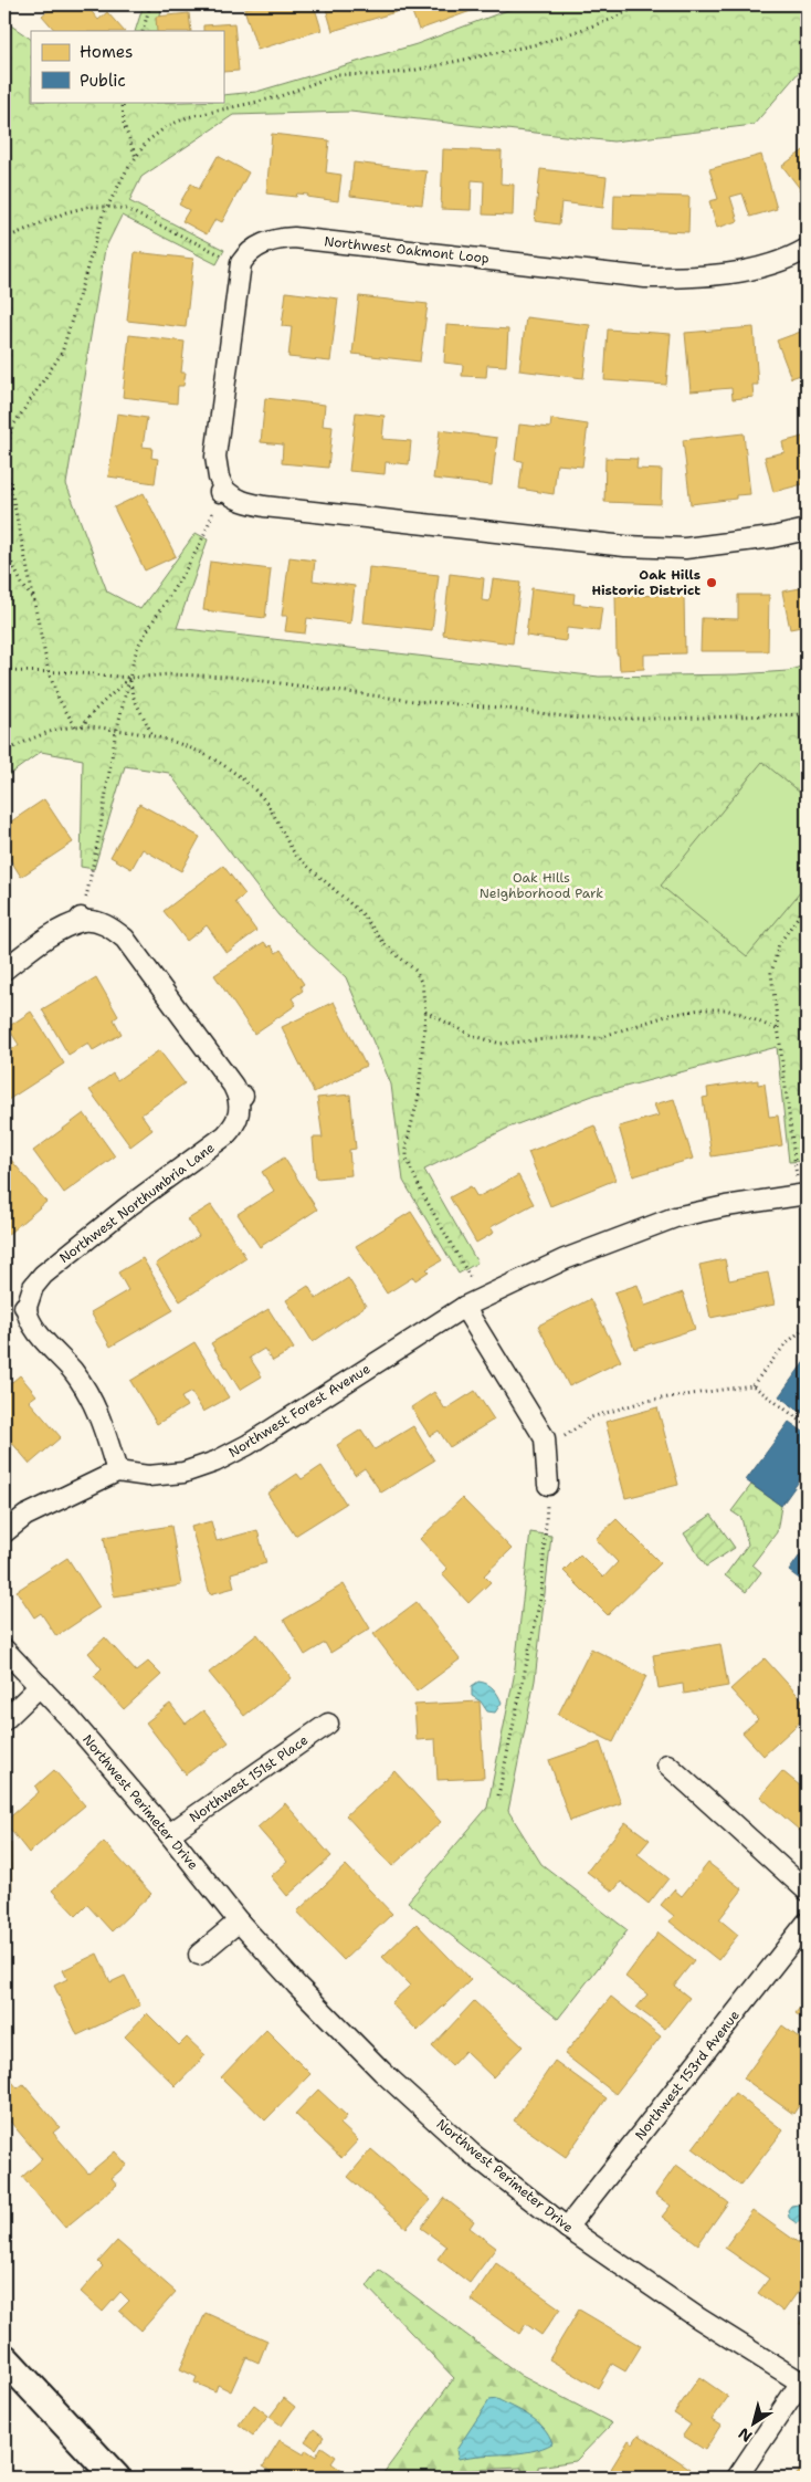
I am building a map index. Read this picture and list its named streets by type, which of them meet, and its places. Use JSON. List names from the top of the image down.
{
  "streets": {
    "street": [
      "Northwest Oakmont Loop",
      "Northwest Northumbria Lane",
      "Northwest Forest Avenue",
      "Northwest 151st Place",
      "Northwest Perimeter Drive",
      "Northwest 153rd Avenue"
    ]
  },
  "crossings": [
    ["Northwest Northumbria Lane", "Northwest Forest Avenue"],
    ["Northwest 151st Place", "Northwest Perimeter Drive"],
    ["Northwest Perimeter Drive", "Northwest 153rd Avenue"]
  ],
  "parks": ["Oak Hills Neighborhood Park"],
  "places": ["Oak Hills Historic District"],
  "legend": ["Homes", "Public"],
  "north": "bottom left"
}
